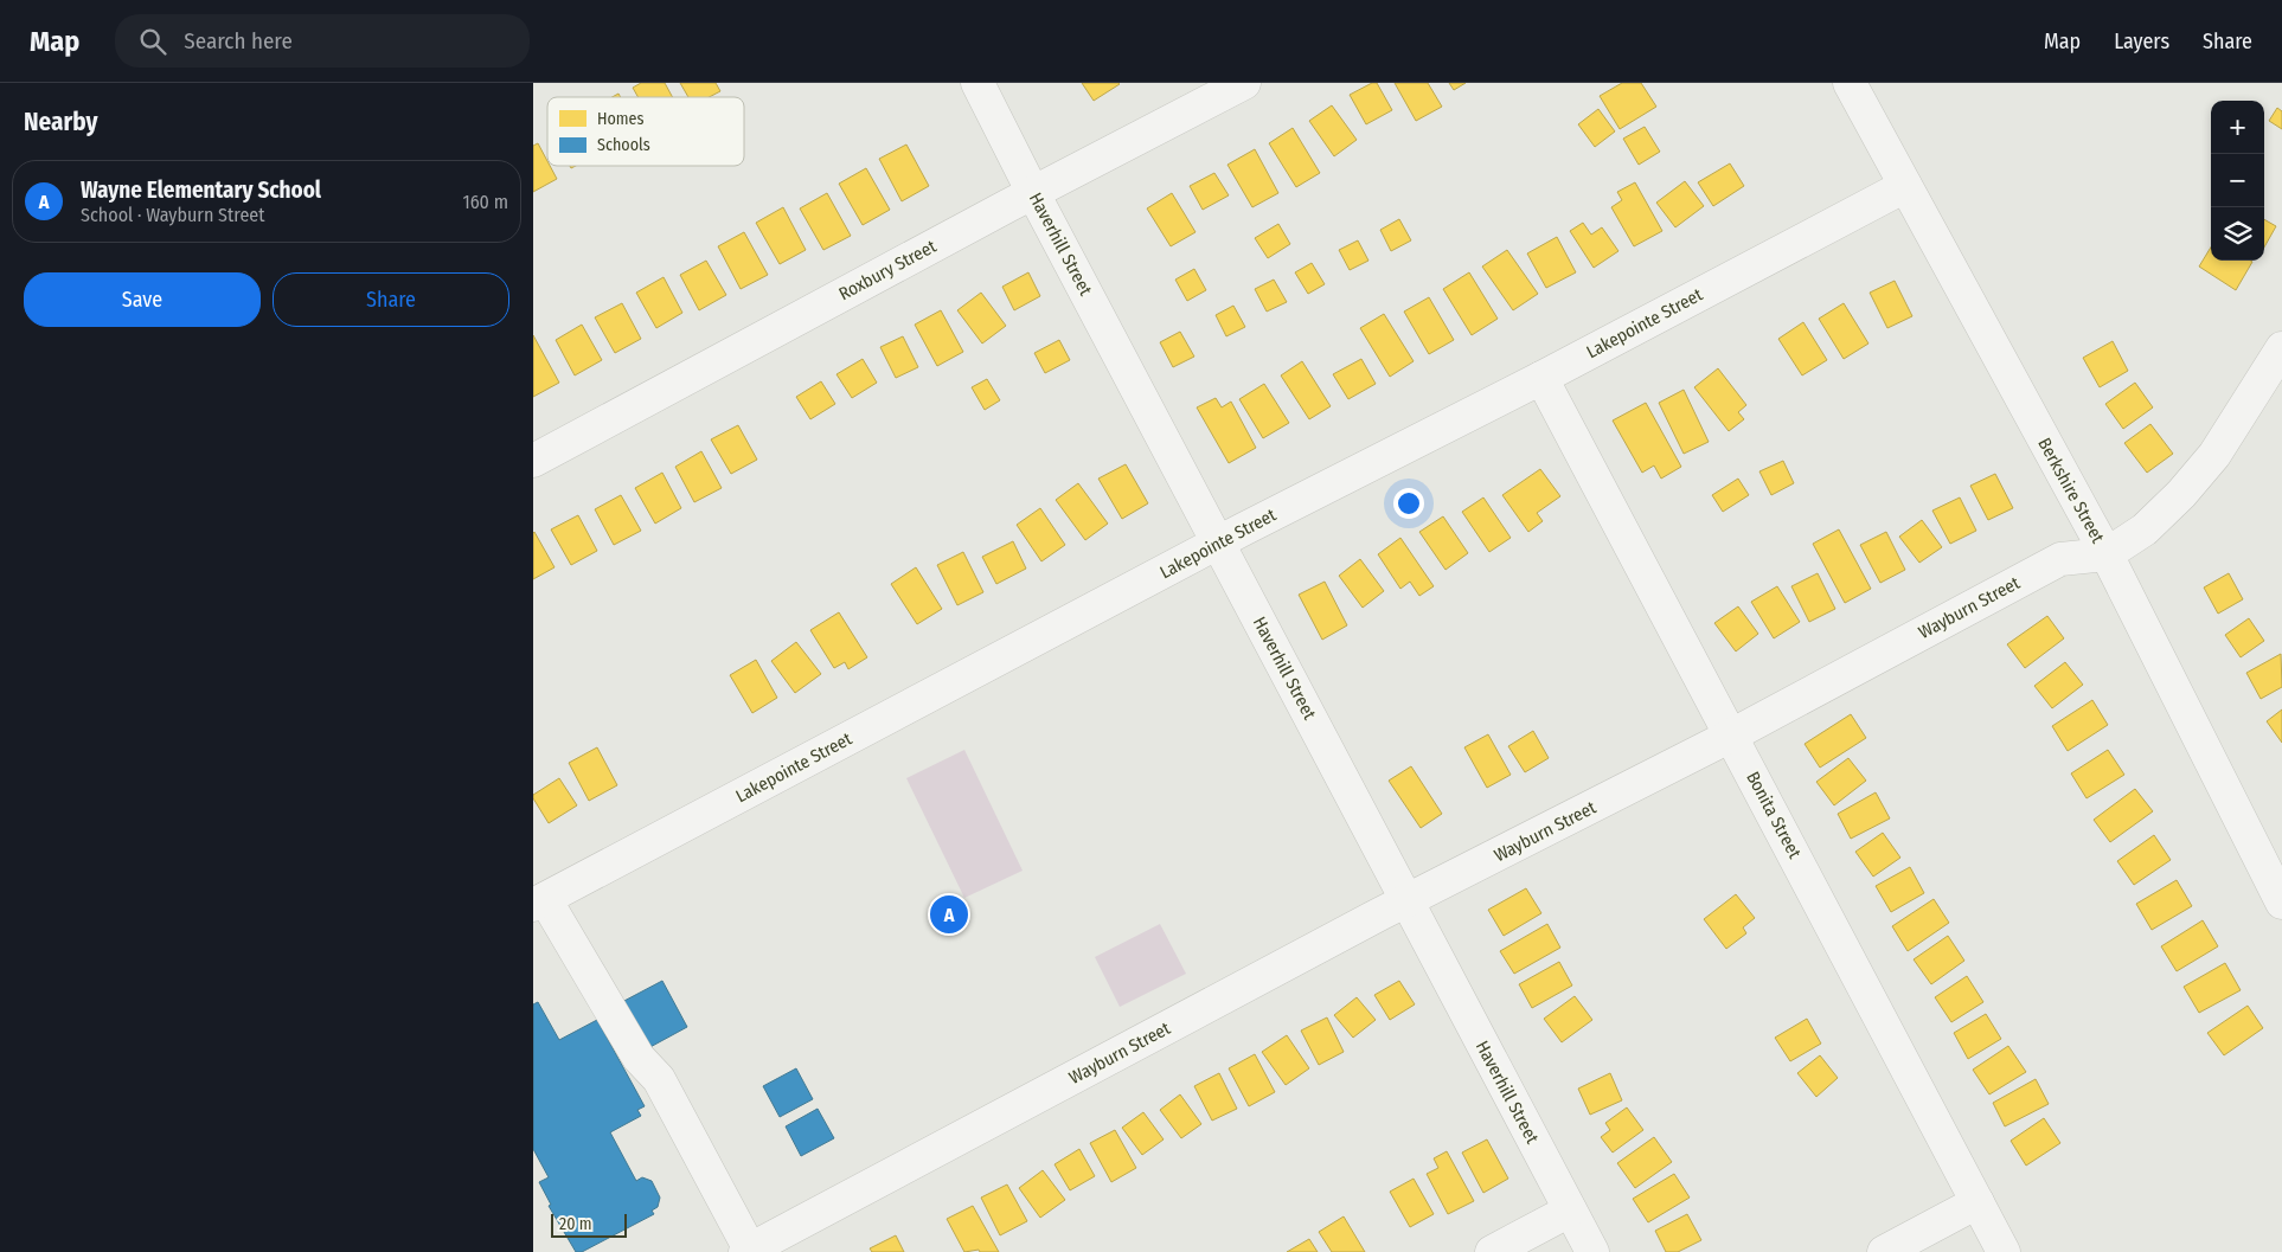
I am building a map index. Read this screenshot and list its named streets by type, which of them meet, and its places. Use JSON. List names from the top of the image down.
{
  "streets": {
    "street": [
      "Haverhill Street",
      "Roxbury Street",
      "Lakepointe Street",
      "Berkshire Street",
      "Wayburn Street",
      "Bonita Street"
    ]
  },
  "crossings": [
    ["Haverhill Street", "Roxbury Street"],
    ["Haverhill Street", "Lakepointe Street"],
    ["Haverhill Street", "Wayburn Street"],
    ["Lakepointe Street", "Berkshire Street"],
    ["Lakepointe Street", "Bonita Street"],
    ["Berkshire Street", "Wayburn Street"],
    ["Wayburn Street", "Bonita Street"]
  ],
  "legend": ["Homes", "Schools"],
  "scale_bar": "20 m",
  "page": {
    "header": "Map",
    "search": "Search here",
    "nav": ["Map", "Layers", "Share"],
    "heading": "Nearby",
    "map_buttons": ["+", "−"],
    "list": [
      {
        "mark": "A",
        "name": "Wayne Elementary School",
        "note": "School · Wayburn Street",
        "value": "160 m"
      }
    ],
    "buttons": ["Save", "Share"],
    "pins": "A",
    "scale": "20 m"
  }
}
